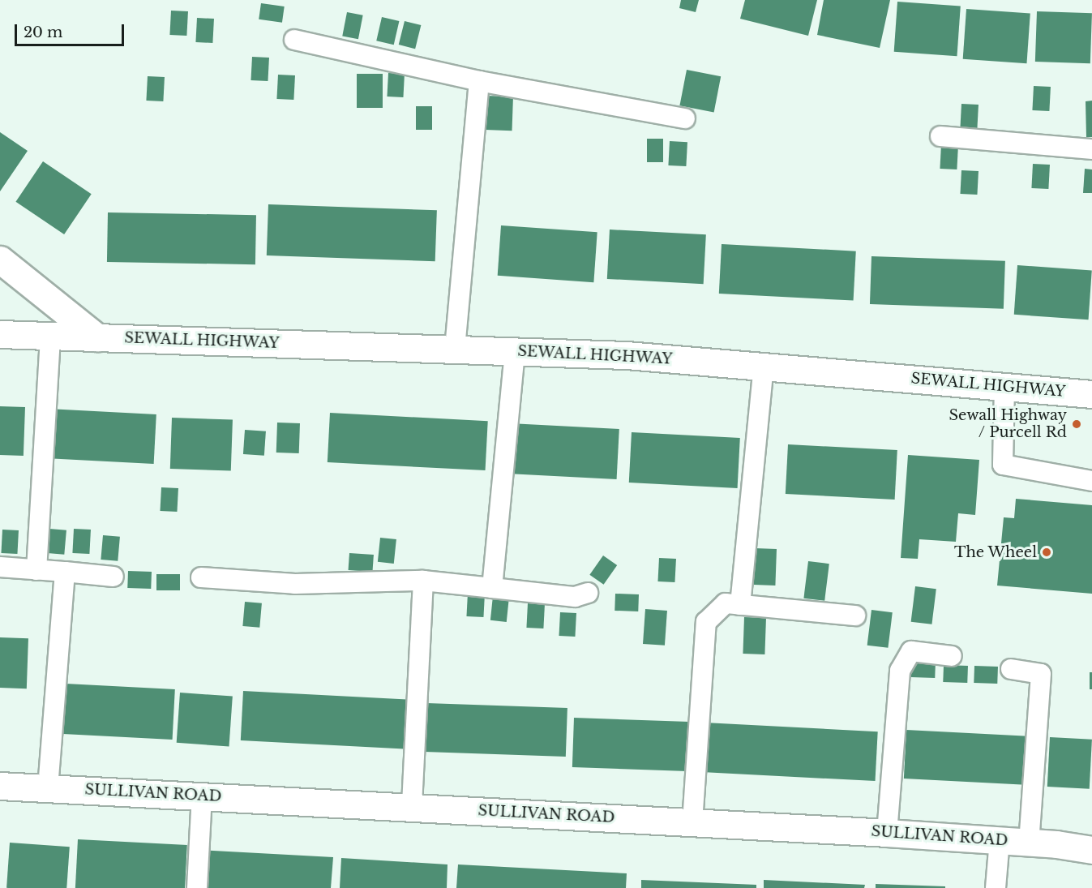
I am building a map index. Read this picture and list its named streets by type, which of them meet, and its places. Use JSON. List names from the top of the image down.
{
  "streets": {
    "street": ["SEWALL HIGHWAY", "SULLIVAN ROAD"]
  },
  "places": ["Sewall Highway / Purcell Rd", "The Wheel"],
  "scale_bar": "20 m"
}
